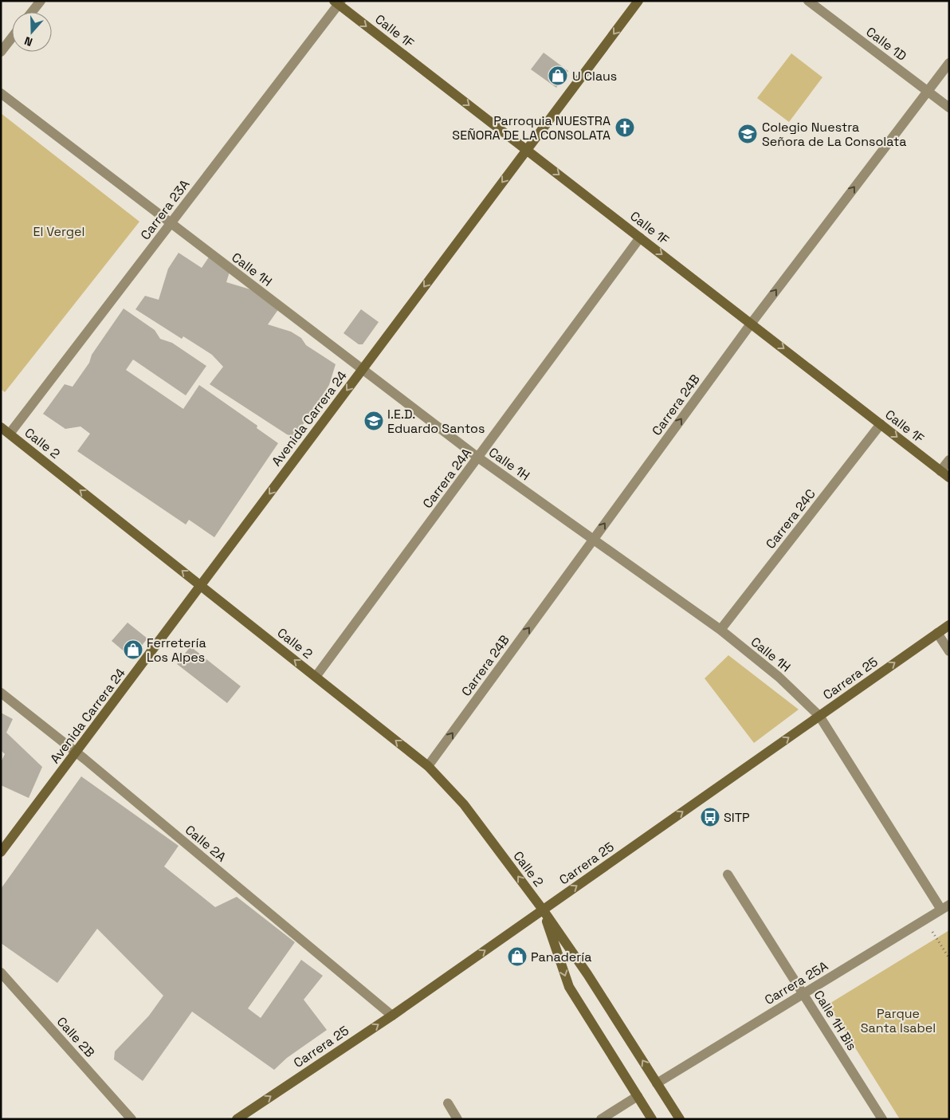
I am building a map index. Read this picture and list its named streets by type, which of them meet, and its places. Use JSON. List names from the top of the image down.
{
  "streets": {
    "street": [
      "Calle 1F",
      "Calle 1D",
      "Carrera 23A",
      "Calle 1H",
      "Carrera 24B",
      "Avenida Carrera 24",
      "Calle 2",
      "Carrera 24A",
      "Carrera 24C",
      "Carrera 25",
      "Calle 2A",
      "Carrera 25A",
      "Calle 1H Bis",
      "Calle 2B"
    ]
  },
  "crossings": [
    ["Calle 1F", "Carrera 23A"],
    ["Calle 1F", "Carrera 24B"],
    ["Calle 1F", "Avenida Carrera 24"],
    ["Calle 1F", "Carrera 24A"],
    ["Calle 1F", "Carrera 24C"],
    ["Calle 1D", "Carrera 24B"],
    ["Carrera 23A", "Calle 1H"],
    ["Carrera 23A", "Calle 2"],
    ["Calle 1H", "Carrera 24B"],
    ["Calle 1H", "Avenida Carrera 24"],
    ["Calle 1H", "Carrera 24A"],
    ["Calle 1H", "Carrera 24C"],
    ["Calle 1H", "Carrera 25"],
    ["Calle 1H", "Carrera 25A"],
    ["Carrera 24B", "Calle 2"],
    ["Avenida Carrera 24", "Calle 2"],
    ["Avenida Carrera 24", "Calle 2A"],
    ["Calle 2", "Carrera 24A"],
    ["Calle 2", "Carrera 25"],
    ["Calle 2", "Carrera 25A"],
    ["Carrera 25", "Calle 2A"],
    ["Carrera 25A", "Calle 1H Bis"]
  ],
  "one_way": [
    "Calle 1F",
    "Carrera 24B",
    "Avenida Carrera 24",
    "Carrera 25"
  ],
  "parks": ["El Vergel", "Parque Santa Isabel"],
  "places": {
    "shop": ["U Claus", "Ferretería Los Alpes", "Panadería"],
    "church": ["Parroquia NUESTRA SEÑORA DE LA CONSOLATA"],
    "school or university": ["Colegio Nuestra Señora de La Consolata", "I.E.D. Eduardo Santos"],
    "bus stop": ["SITP"]
  },
  "north": "bottom"
}
